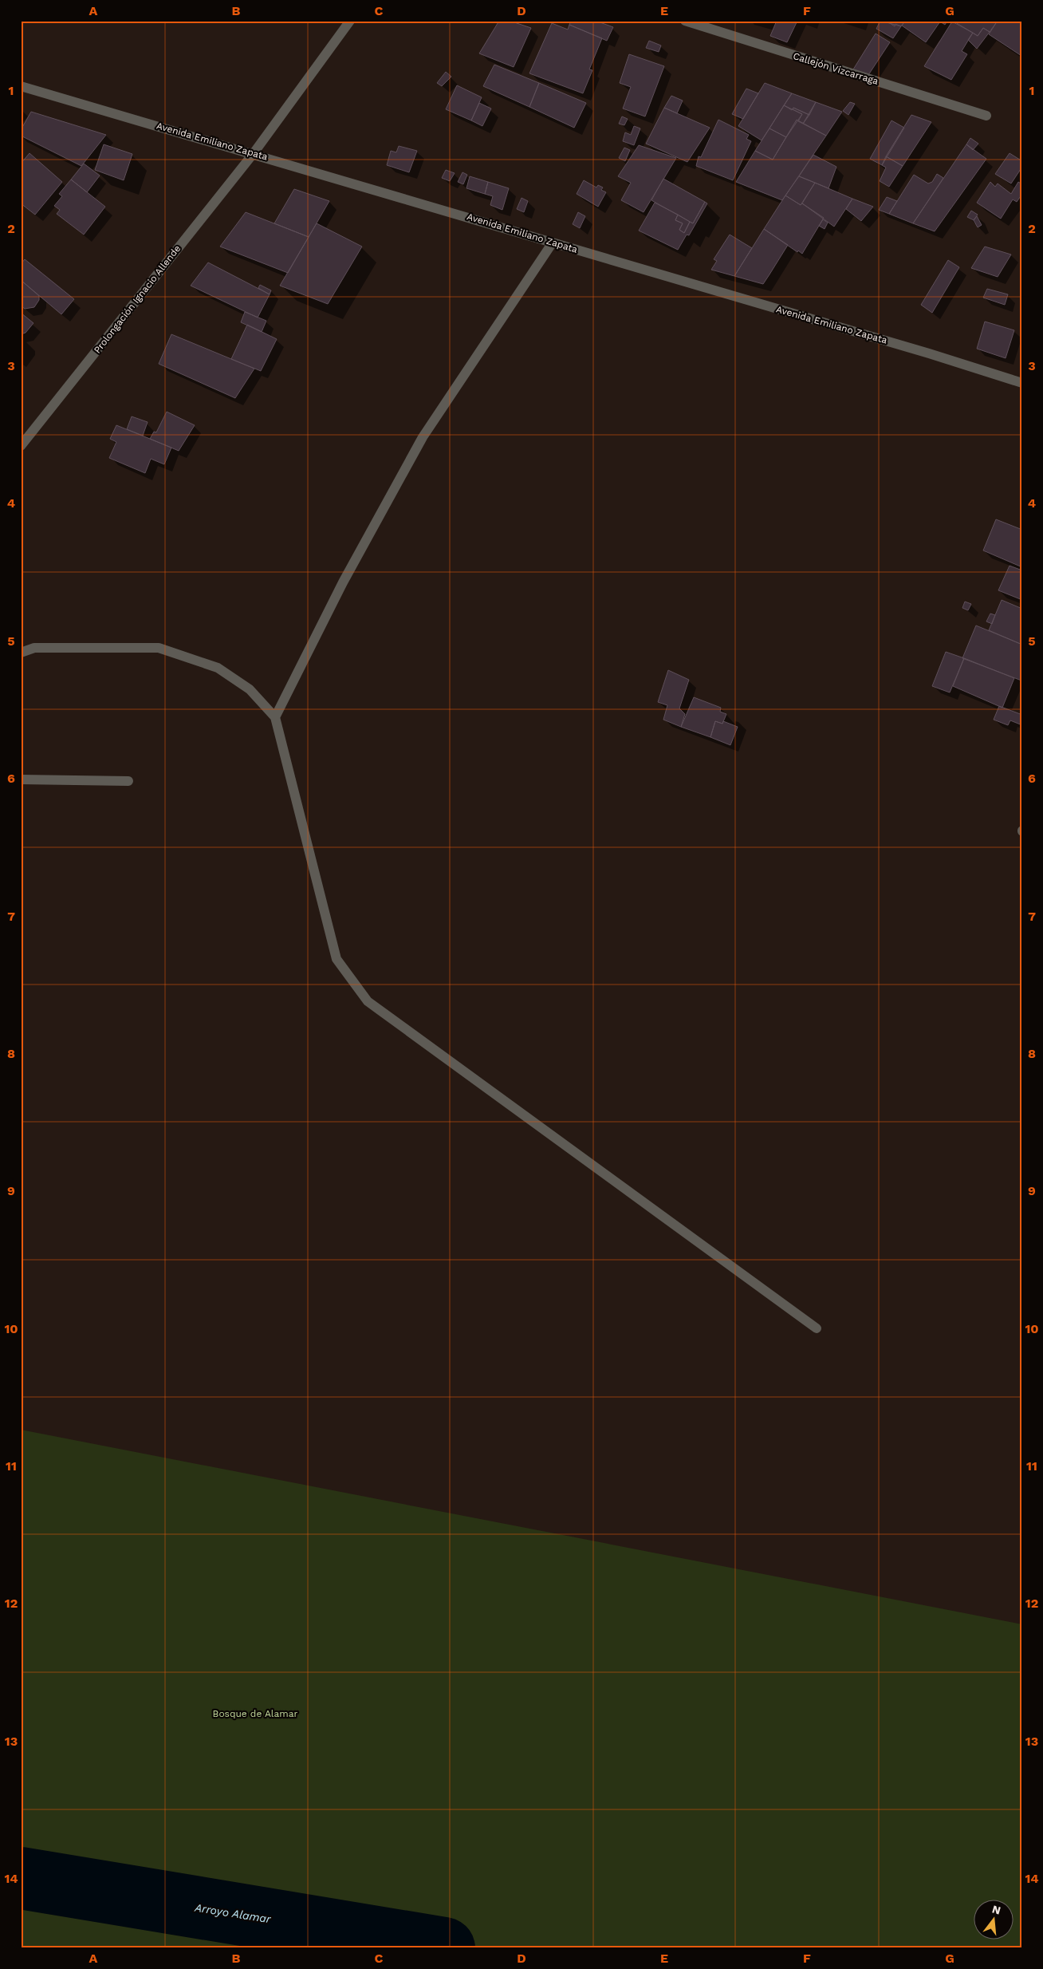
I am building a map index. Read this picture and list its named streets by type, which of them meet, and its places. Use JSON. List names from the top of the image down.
{
  "streets": {
    "street": ["Callejón Vizcarraga", "Avenida Emiliano Zapata", "Prolongación Ignacio Allende"]
  },
  "crossings": [
    ["Avenida Emiliano Zapata", "Prolongación Ignacio Allende"]
  ],
  "water": ["Arroyo Alamar"],
  "parks": ["Bosque de Alamar"],
  "north": "top",
  "grid": {
    "columns": [
      "A",
      "B",
      "C",
      "D",
      "E",
      "F",
      "G"
    ],
    "rows": [
      "1",
      "2",
      "3",
      "4",
      "5",
      "6",
      "7",
      "8",
      "9",
      "10",
      "11",
      "12",
      "13",
      "14"
    ]
  }
}
